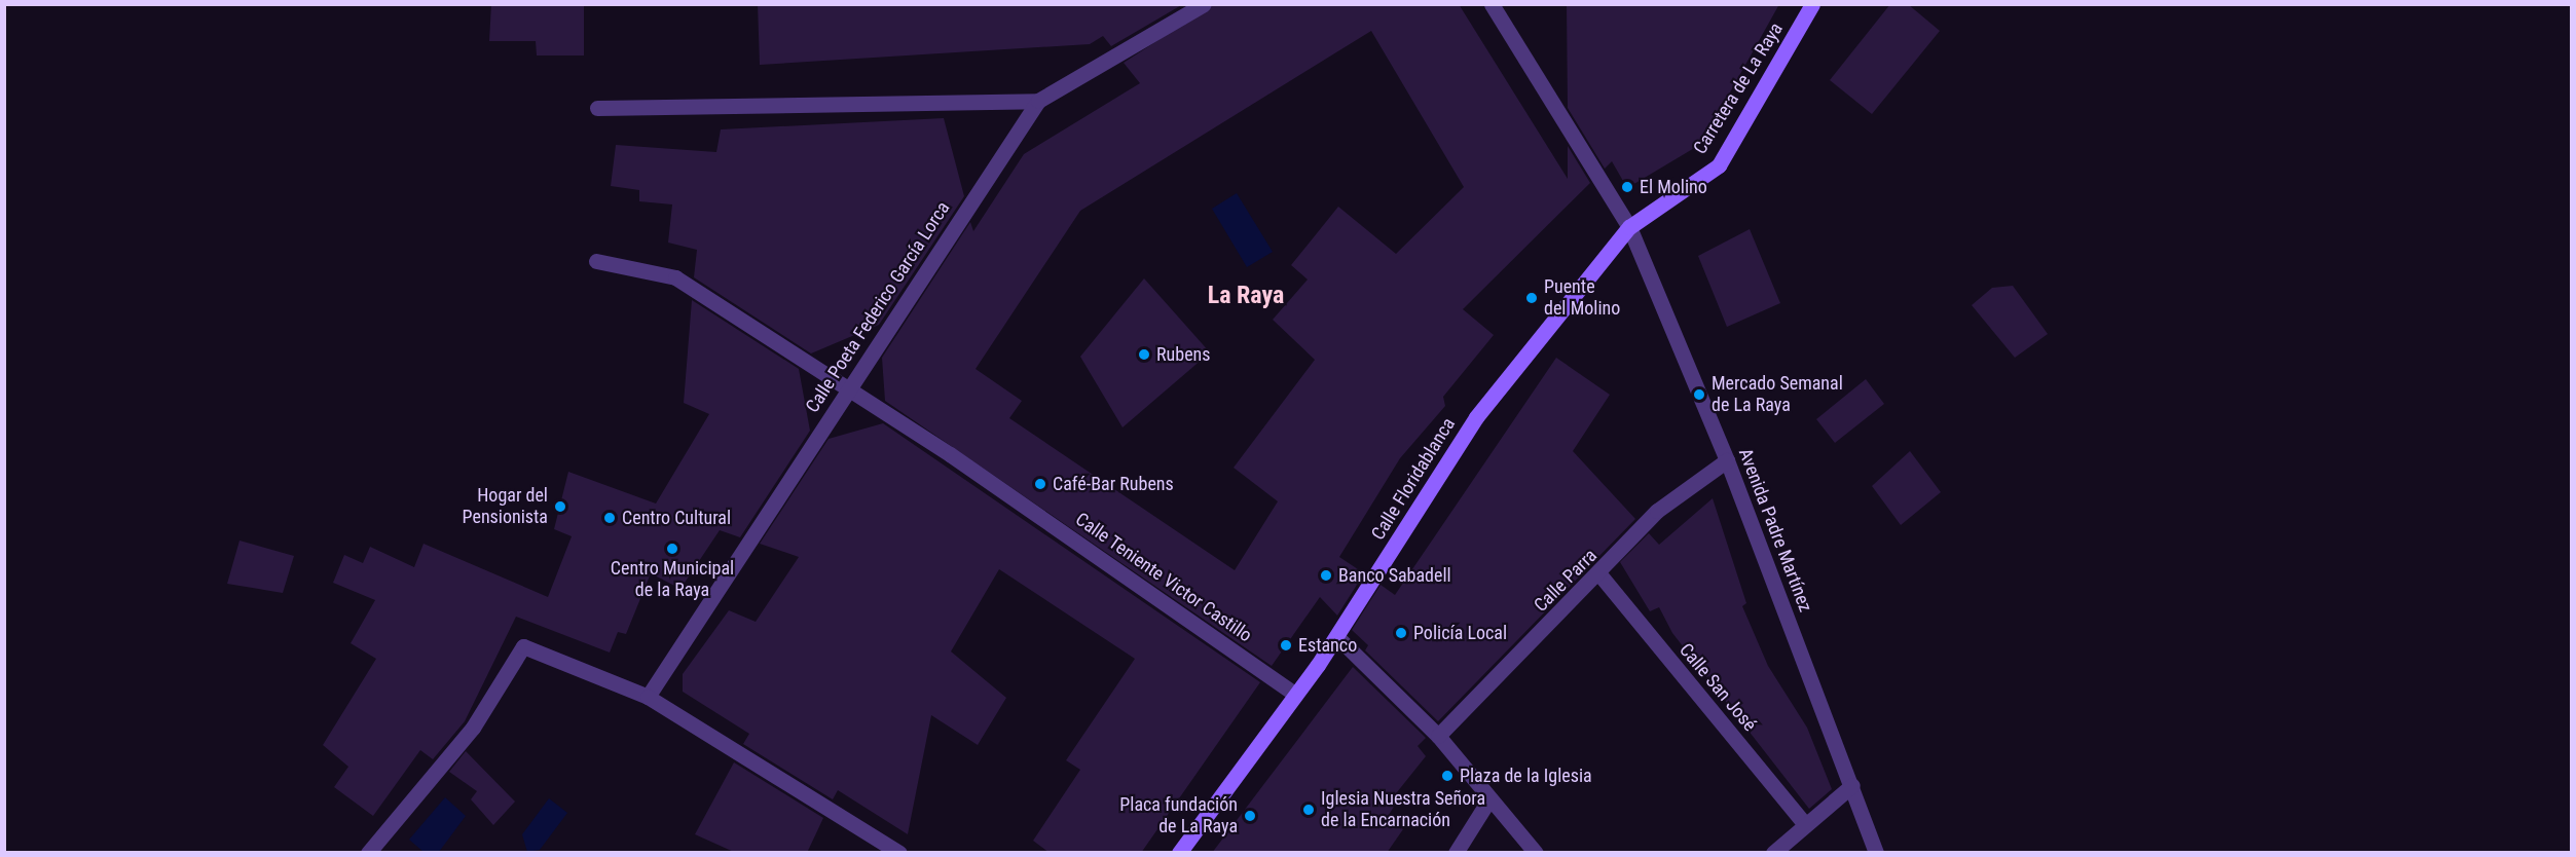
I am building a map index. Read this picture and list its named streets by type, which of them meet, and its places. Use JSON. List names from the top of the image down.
{
  "streets": {
    "main road": ["Carretera de La Raya", "Calle Floridablanca"],
    "street": [
      "Calle Poeta Federico García Lorca",
      "Avenida Padre Martínez",
      "Calle Teniente Victor Castillo",
      "Calle Parra",
      "Calle San José"
    ]
  },
  "crossings": [
    ["Carretera de La Raya", "Calle Floridablanca"],
    ["Carretera de La Raya", "Avenida Padre Martínez"],
    ["Calle Poeta Federico García Lorca", "Calle Teniente Victor Castillo"],
    ["Calle Floridablanca", "Avenida Padre Martínez"],
    ["Calle Floridablanca", "Calle Teniente Victor Castillo"],
    ["Avenida Padre Martínez", "Calle Parra"],
    ["Calle Parra", "Calle San José"]
  ],
  "districts": ["La Raya"],
  "places": [
    "El Molino",
    "Puente del Molino",
    "Rubens",
    "Mercado Semanal de La Raya",
    "Café-Bar Rubens",
    "Hogar del Pensionista",
    "Centro Cultural",
    "Centro Municipal de la Raya",
    "Banco Sabadell",
    "Policía Local",
    "Estanco",
    "Plaza de la Iglesia",
    "Iglesia Nuestra Señora de la Encarnación",
    "Placa fundación de La Raya"
  ]
}
